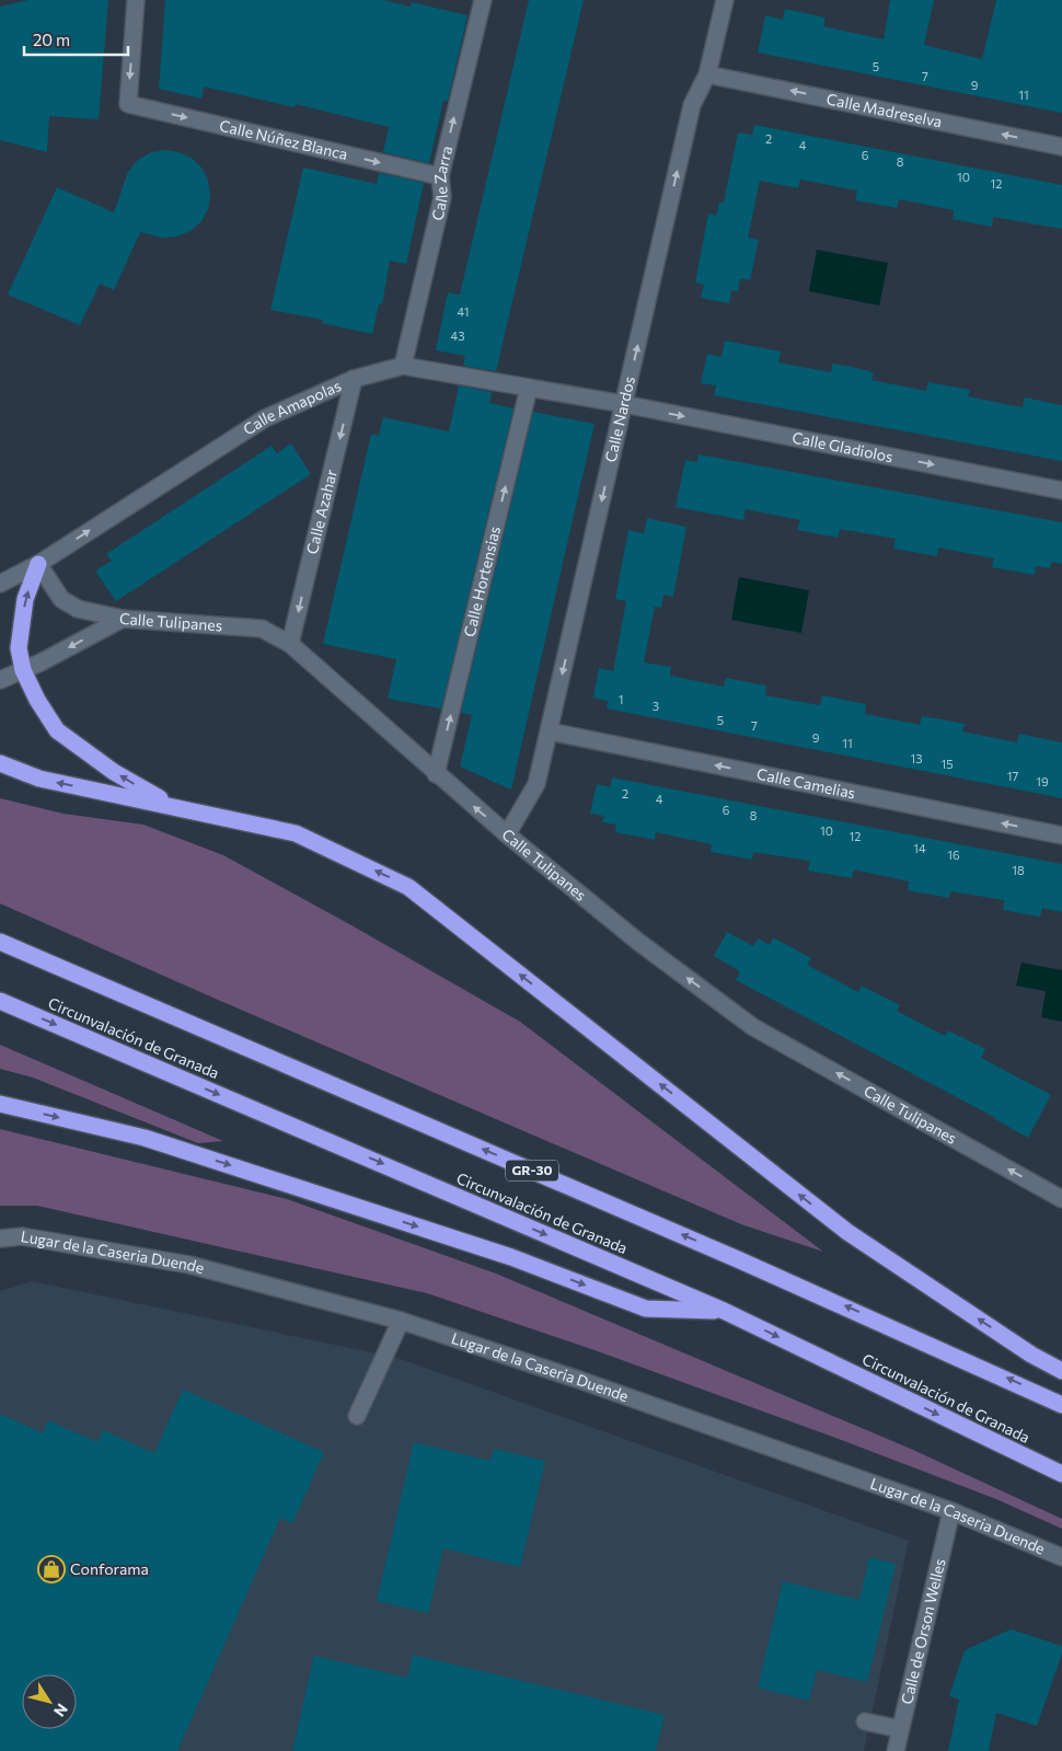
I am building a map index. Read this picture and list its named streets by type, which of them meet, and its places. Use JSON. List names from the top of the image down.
{
  "streets": {
    "highway": ["Circunvalación de Granada", "GR-30"],
    "street": [
      "Calle Madreselva",
      "Calle Núñez Blanca",
      "Calle Zarra",
      "Calle Amapolas",
      "Calle Nardos",
      "Calle Gladiolos",
      "Calle Azahar",
      "Calle Hortensias",
      "Calle Tulipanes",
      "Calle Camelias",
      "Lugar de la Caseria Duende",
      "Calle de Orson Welles"
    ]
  },
  "crossings": [
    ["Calle Madreselva", "Calle Nardos"],
    ["Calle Núñez Blanca", "Calle Zarra"],
    ["Calle Zarra", "Calle Amapolas"],
    ["Calle Amapolas", "Calle Nardos"],
    ["Calle Amapolas", "Calle Gladiolos"],
    ["Calle Amapolas", "Calle Azahar"],
    ["Calle Amapolas", "Calle Hortensias"],
    ["Calle Amapolas", "Calle Tulipanes"],
    ["Calle Nardos", "Calle Gladiolos"],
    ["Calle Nardos", "Calle Tulipanes"],
    ["Calle Nardos", "Calle Camelias"],
    ["Calle Azahar", "Calle Tulipanes"],
    ["Calle Hortensias", "Calle Tulipanes"],
    ["Lugar de la Caseria Duende", "Calle de Orson Welles"]
  ],
  "one_way": [
    "Calle Madreselva",
    "Calle Núñez Blanca",
    "Calle Zarra",
    "Calle Amapolas",
    "Calle Gladiolos",
    "Calle Azahar",
    "Calle Hortensias",
    "Calle Tulipanes",
    "Calle Camelias"
  ],
  "places": {
    "shop": ["Conforama"]
  },
  "house_numbers": [
    "5",
    "7",
    "9",
    "11",
    "2",
    "4",
    "6",
    "8",
    "10",
    "12",
    "41",
    "43",
    "1",
    "3",
    "5",
    "7",
    "9",
    "11",
    "13",
    "15",
    "17",
    "19",
    "2",
    "4",
    "6",
    "8",
    "10",
    "12",
    "14",
    "16",
    "18"
  ],
  "scale_bar": "20 m",
  "north": "bottom right"
}
